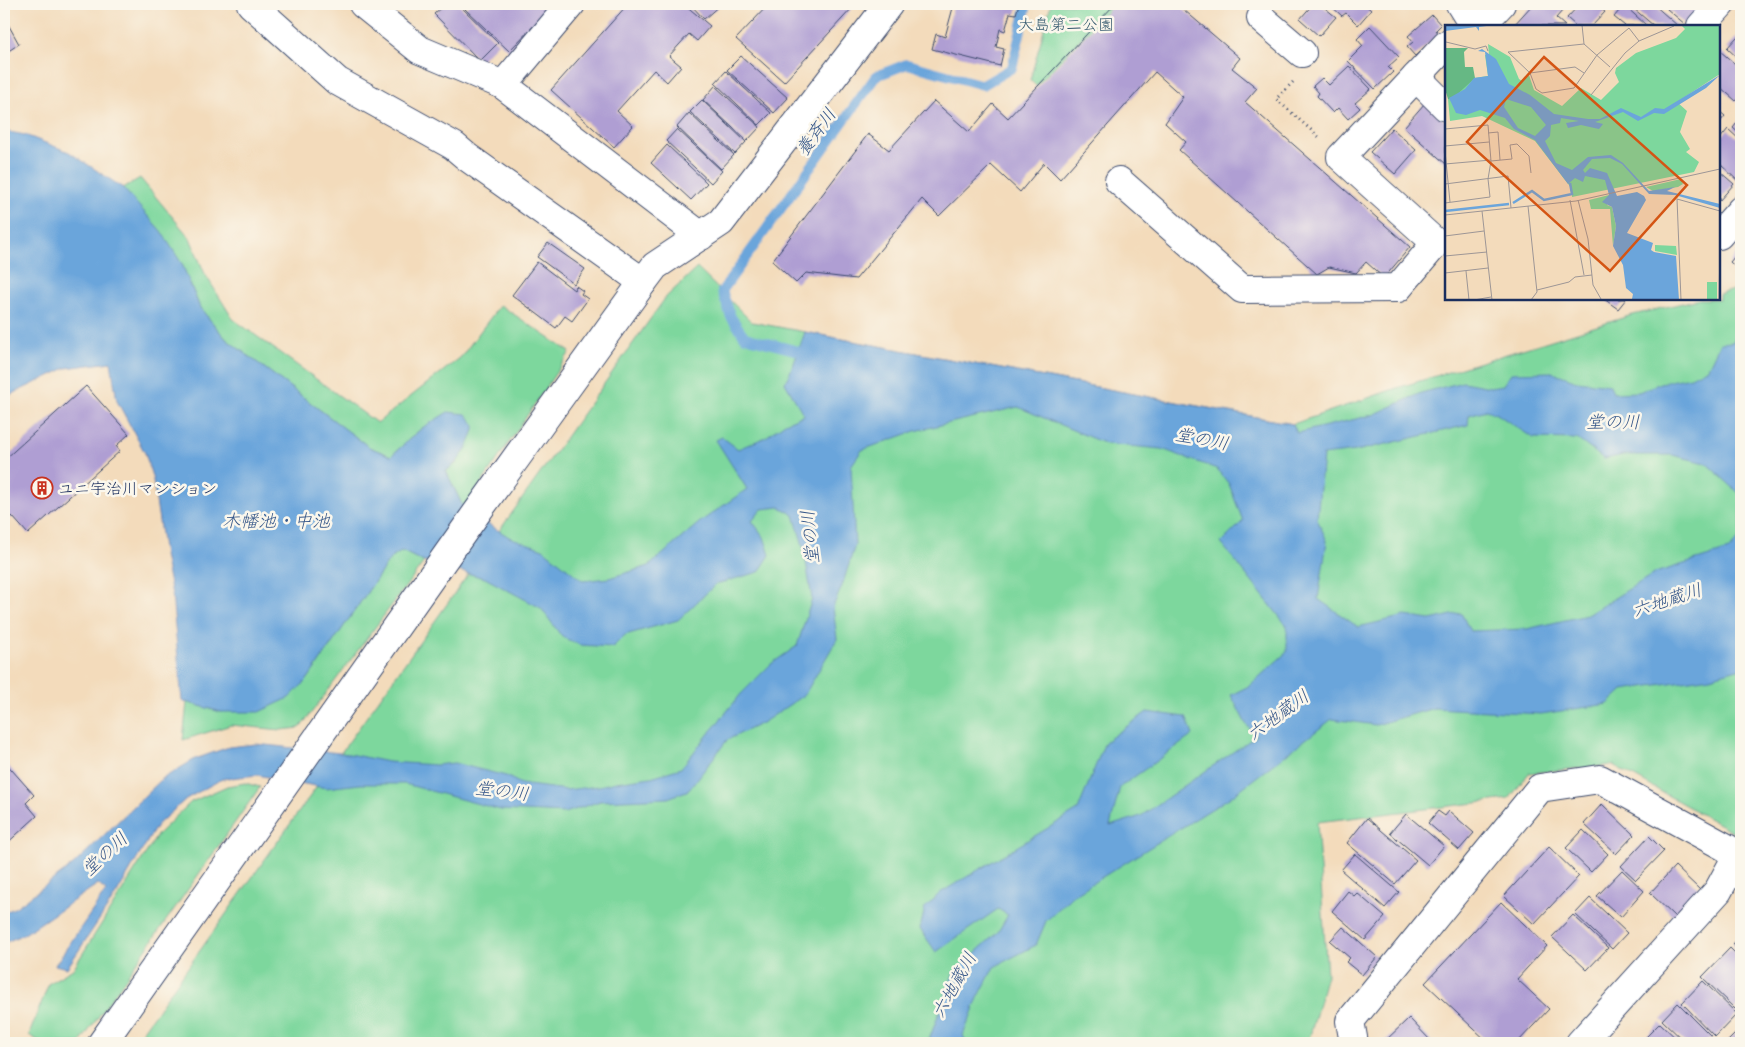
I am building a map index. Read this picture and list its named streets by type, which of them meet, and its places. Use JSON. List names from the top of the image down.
{
  "water": [
    "養斉川",
    "堂の川",
    "木幡池・中池",
    "六地蔵川"
  ],
  "parks": ["大島第二公園"],
  "places": {
    "building": ["ユニ宇治川マンション"]
  }
}
